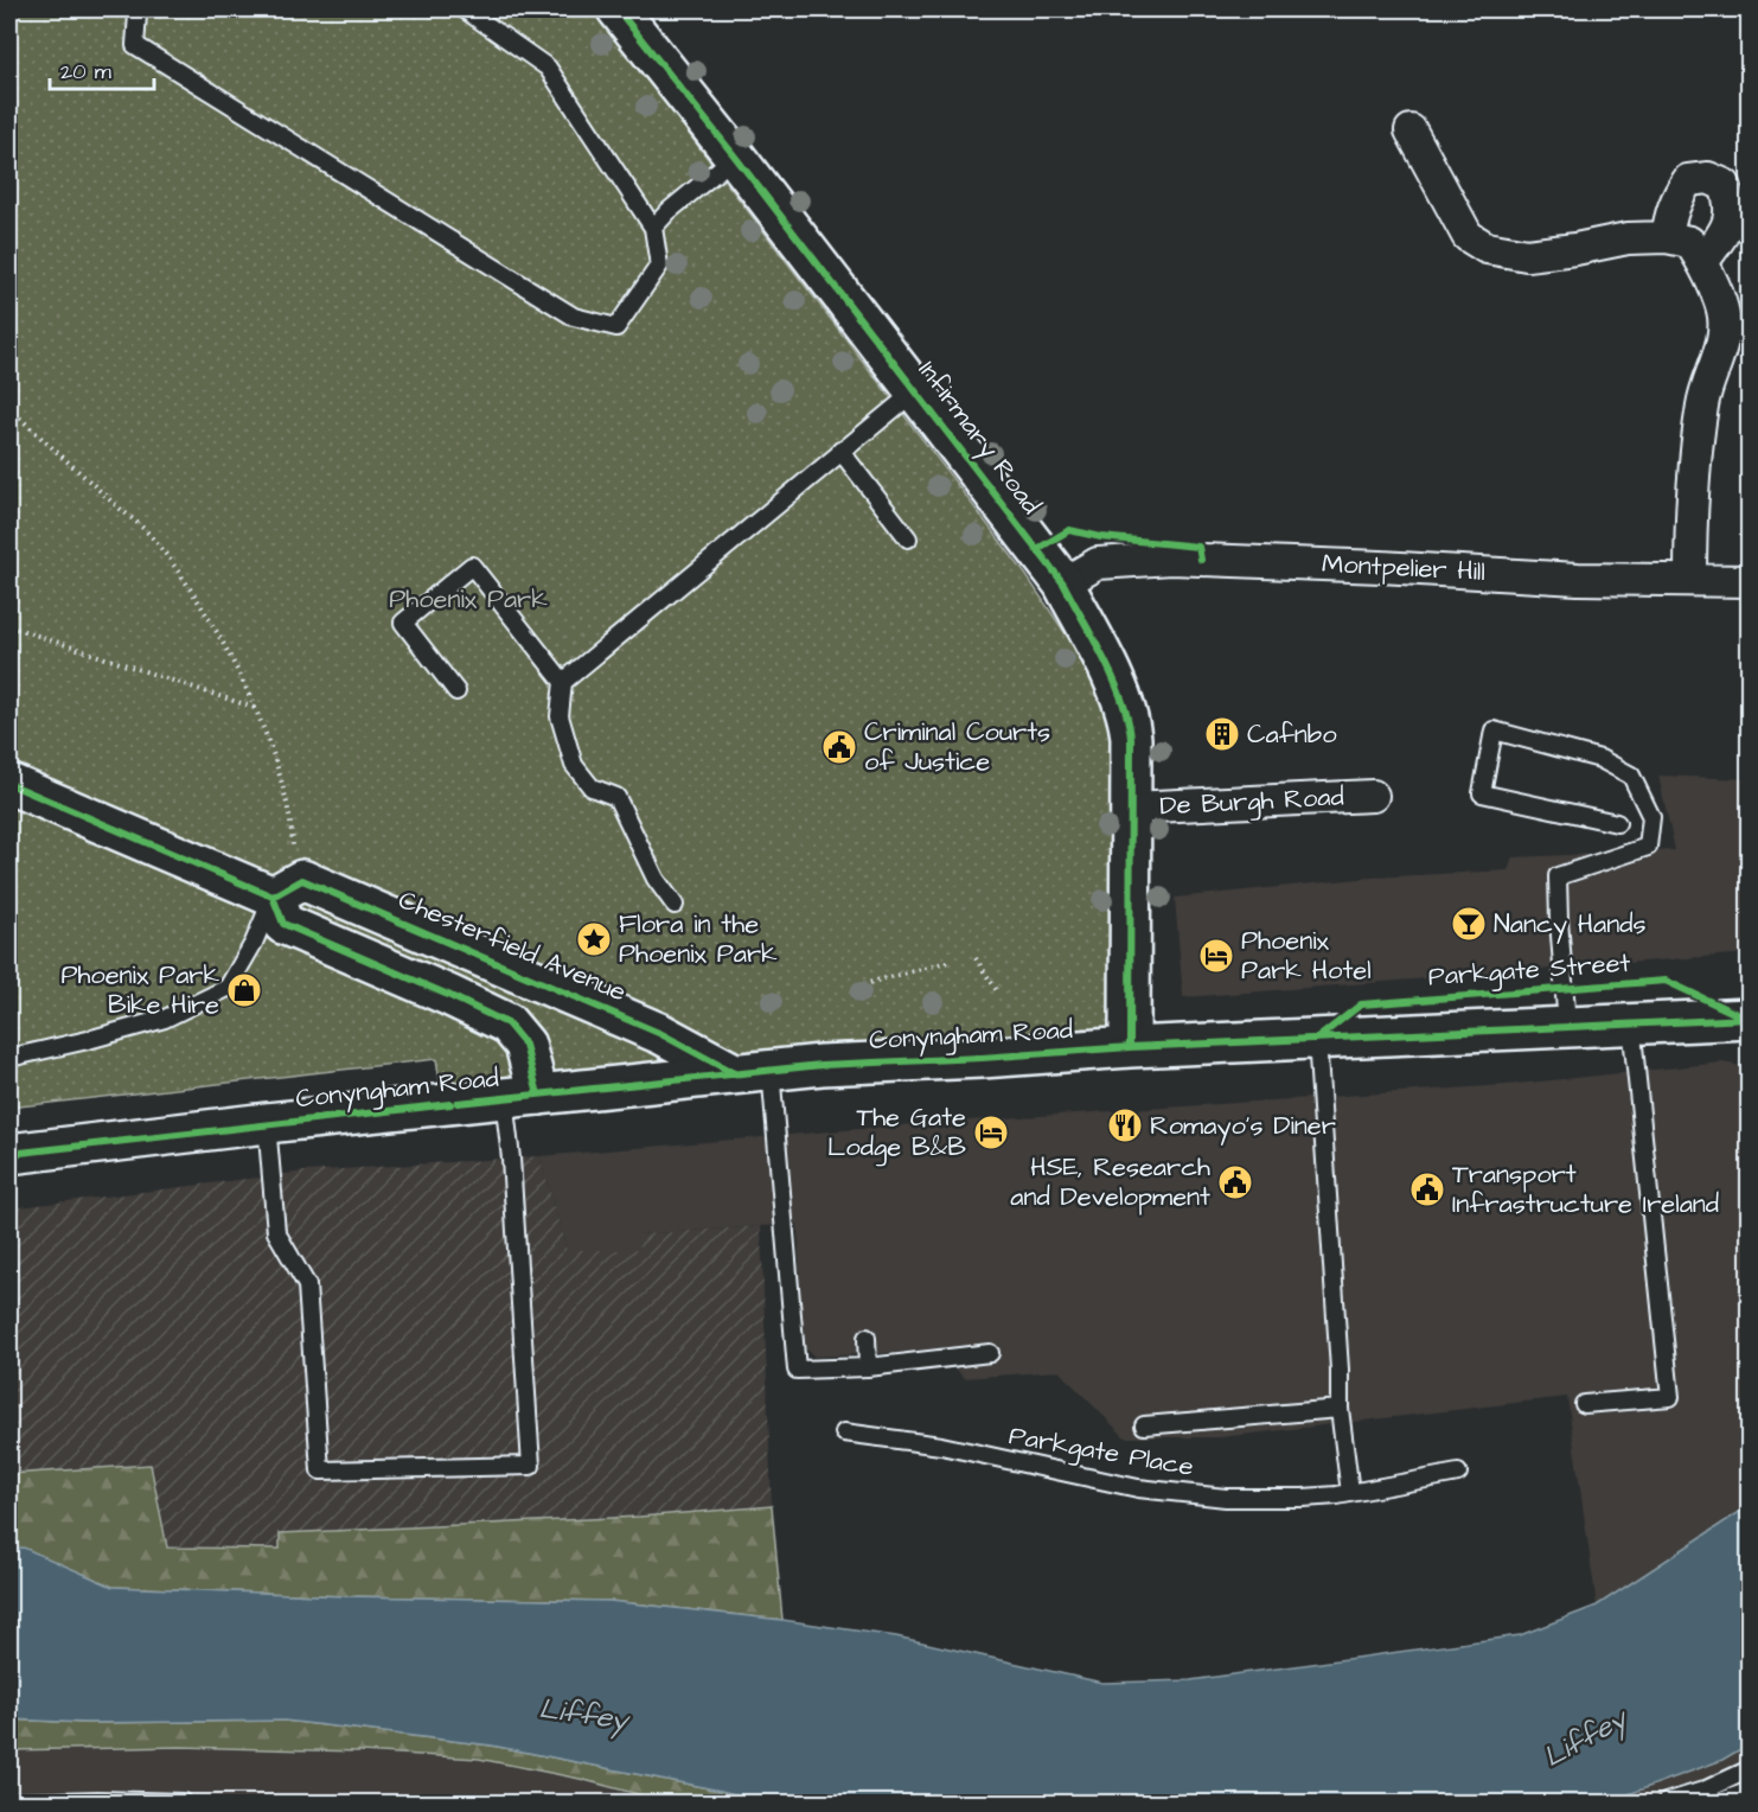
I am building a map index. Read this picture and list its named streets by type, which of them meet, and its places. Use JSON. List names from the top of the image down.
{
  "streets": {
    "main road": ["Infirmary Road", "Chesterfield Avenue", "Conyngham Road"],
    "street": ["Montpelier Hill", "De Burgh Road"],
    "lane": ["Parkgate Place"],
    "cycle path": ["Parkgate Street"]
  },
  "crossings": [
    ["Infirmary Road", "Montpelier Hill"],
    ["Infirmary Road", "De Burgh Road"],
    ["Infirmary Road", "Conyngham Road"],
    ["Chesterfield Avenue", "Conyngham Road"]
  ],
  "water": ["Liffey"],
  "parks": ["Phoenix Park"],
  "places": {
    "building": ["Cafnbo"],
    "public building": ["Criminal Courts of Justice", "HSE, Research and Development", "Transport Infrastructure Ireland"],
    "bar": ["Nancy Hands"],
    "place": ["Flora in the Phoenix Park"],
    "hotel": ["Phoenix Park Hotel", "The Gate Lodge B&B"],
    "shop": ["Phoenix Park Bike Hire"],
    "restaurant": ["Romayo's Diner"]
  },
  "scale_bar": "20 m"
}
